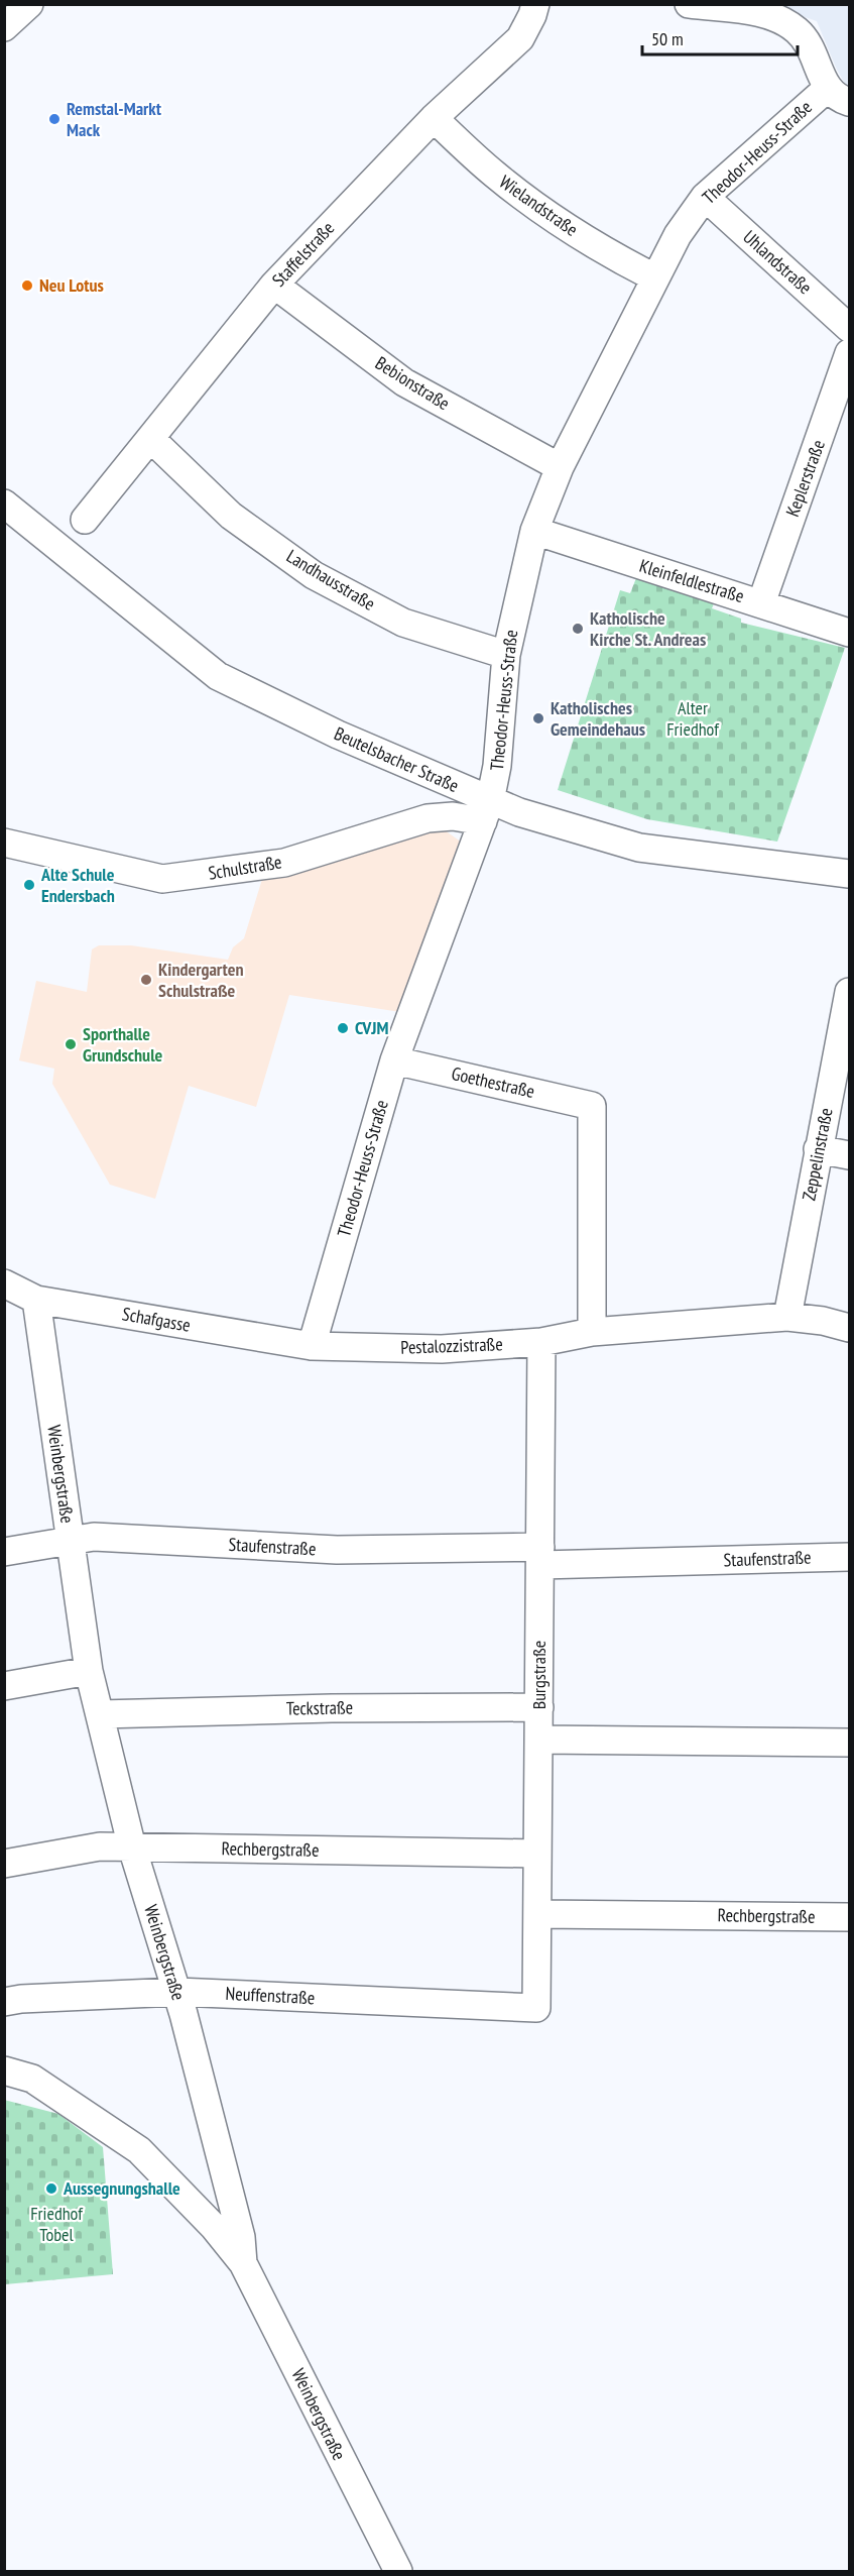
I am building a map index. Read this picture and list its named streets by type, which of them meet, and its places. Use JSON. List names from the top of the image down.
{
  "streets": {
    "street": [
      "Theodor-Heuss-Straße",
      "Wielandstraße",
      "Staffelstraße",
      "Uhlandstraße",
      "Bebionstraße",
      "Keplerstraße",
      "Landhausstraße",
      "Kleinfeldlestraße",
      "Beutelsbacher Straße",
      "Schulstraße",
      "Goethestraße",
      "Zeppelinstraße",
      "Schafgasse",
      "Pestalozzistraße",
      "Weinbergstraße",
      "Staufenstraße",
      "Burgstraße",
      "Teckstraße",
      "Rechbergstraße",
      "Neuffenstraße"
    ]
  },
  "crossings": [
    ["Theodor-Heuss-Straße", "Wielandstraße"],
    ["Theodor-Heuss-Straße", "Uhlandstraße"],
    ["Theodor-Heuss-Straße", "Bebionstraße"],
    ["Theodor-Heuss-Straße", "Landhausstraße"],
    ["Theodor-Heuss-Straße", "Kleinfeldlestraße"],
    ["Theodor-Heuss-Straße", "Beutelsbacher Straße"],
    ["Theodor-Heuss-Straße", "Schulstraße"],
    ["Theodor-Heuss-Straße", "Goethestraße"],
    ["Theodor-Heuss-Straße", "Schafgasse"],
    ["Theodor-Heuss-Straße", "Pestalozzistraße"],
    ["Wielandstraße", "Staffelstraße"],
    ["Staffelstraße", "Bebionstraße"],
    ["Staffelstraße", "Landhausstraße"],
    ["Keplerstraße", "Kleinfeldlestraße"],
    ["Beutelsbacher Straße", "Schulstraße"],
    ["Goethestraße", "Pestalozzistraße"],
    ["Zeppelinstraße", "Pestalozzistraße"],
    ["Schafgasse", "Pestalozzistraße"],
    ["Schafgasse", "Weinbergstraße"],
    ["Pestalozzistraße", "Burgstraße"],
    ["Weinbergstraße", "Staufenstraße"],
    ["Weinbergstraße", "Teckstraße"],
    ["Weinbergstraße", "Rechbergstraße"],
    ["Weinbergstraße", "Neuffenstraße"],
    ["Staufenstraße", "Burgstraße"],
    ["Burgstraße", "Teckstraße"],
    ["Burgstraße", "Rechbergstraße"],
    ["Burgstraße", "Neuffenstraße"]
  ],
  "parks": ["Alter Friedhof", "Friedhof Tobel"],
  "places": [
    "Remstal-Markt Mack",
    "Neu Lotus",
    "Katholische Kirche St. Andreas",
    "Katholisches Gemeindehaus",
    "Alte Schule Endersbach",
    "Kindergarten Schulstraße",
    "CVJM",
    "Sporthalle Grundschule",
    "Aussegnungshalle"
  ],
  "scale_bar": "50 m"
}
